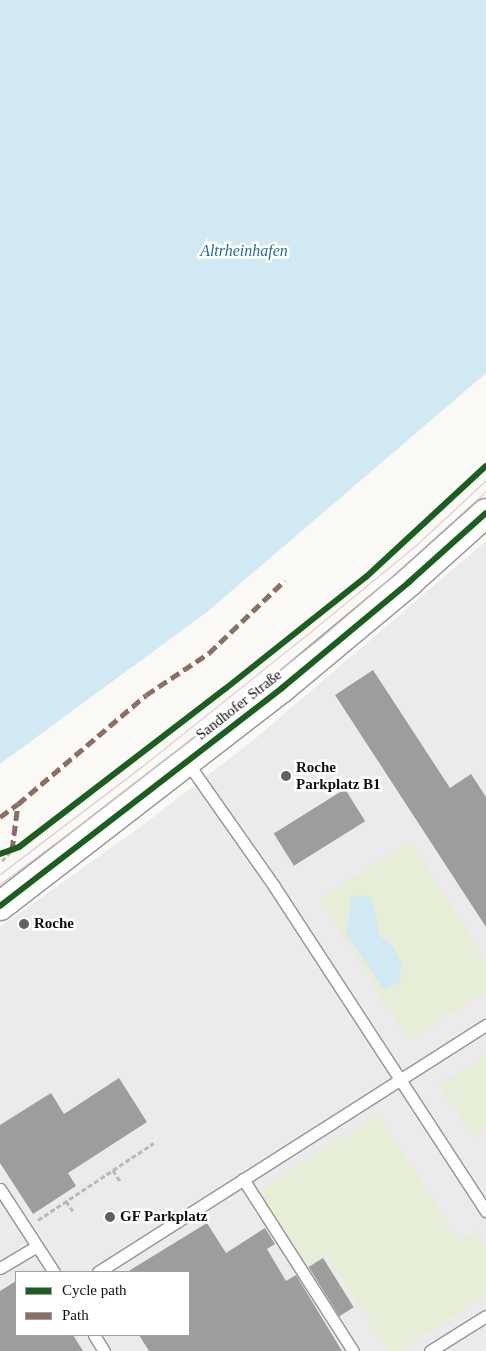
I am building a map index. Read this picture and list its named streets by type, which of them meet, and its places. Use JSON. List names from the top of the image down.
{
  "streets": {
    "street": ["Sandhofer Straße"]
  },
  "water": ["Altrheinhafen"],
  "places": ["Roche Parkplatz B1", "Roche", "GF Parkplatz"],
  "legend": ["Cycle path", "Path"]
}
